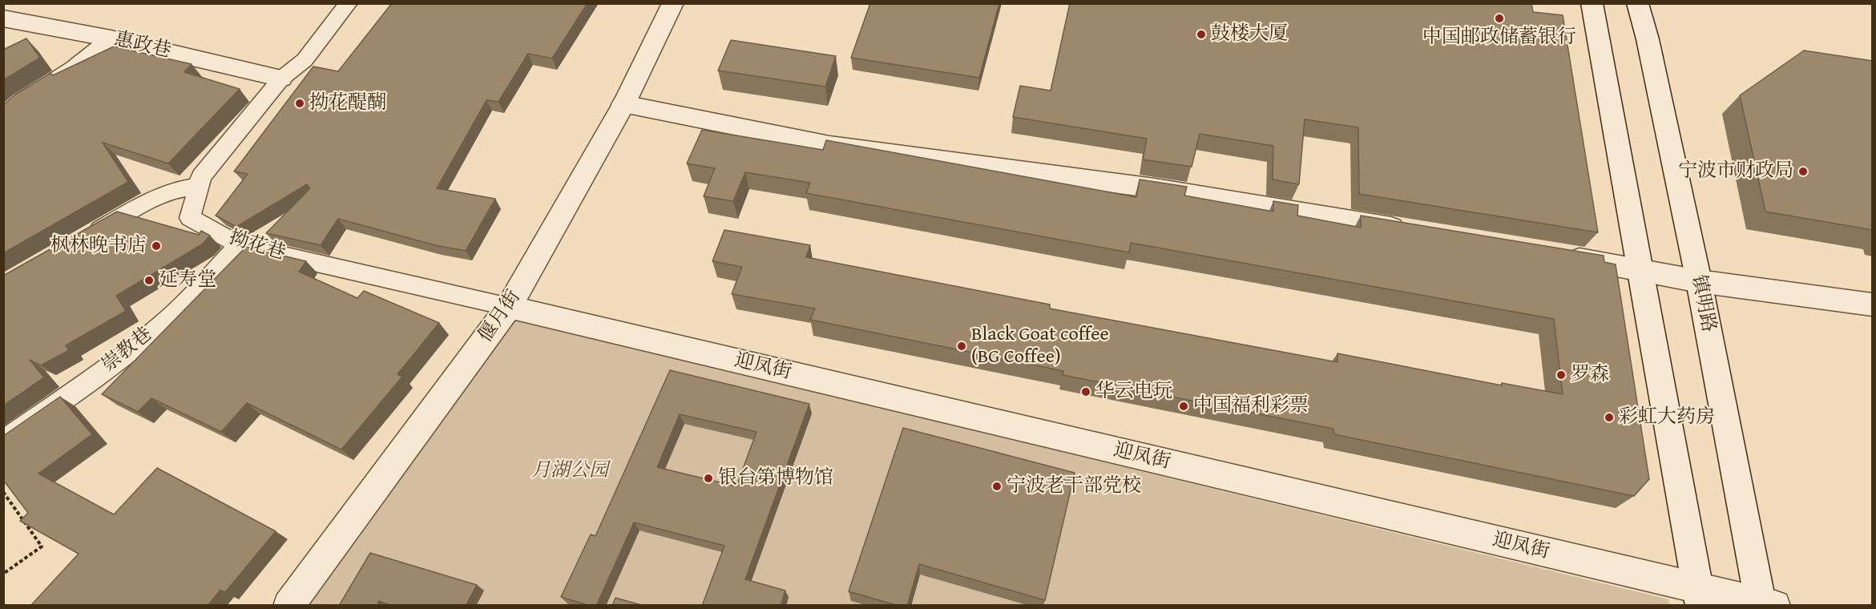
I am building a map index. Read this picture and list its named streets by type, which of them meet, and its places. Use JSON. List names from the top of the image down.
{
  "streets": {
    "street": [
      "惠政巷",
      "拗花巷",
      "镇明路",
      "偃月街",
      "崇教巷",
      "迎凤街"
    ]
  },
  "crossings": [
    ["惠政巷", "拗花巷"],
    ["拗花巷", "偃月街"],
    ["拗花巷", "崇教巷"],
    ["拗花巷", "迎凤街"],
    ["镇明路", "迎凤街"],
    ["偃月街", "迎凤街"]
  ],
  "parks": ["月湖公园"],
  "places": [
    "中国邮政储蓄银行",
    "鼓楼大厦",
    "拗花醍醐",
    "宁波市财政局",
    "枫林晚书店",
    "延寿堂",
    "Black Goat coffee (BG Coffee)",
    "罗森",
    "华云电玩",
    "中国福利彩票",
    "彩虹大药房",
    "银台第博物馆",
    "宁波老干部党校"
  ]
}
